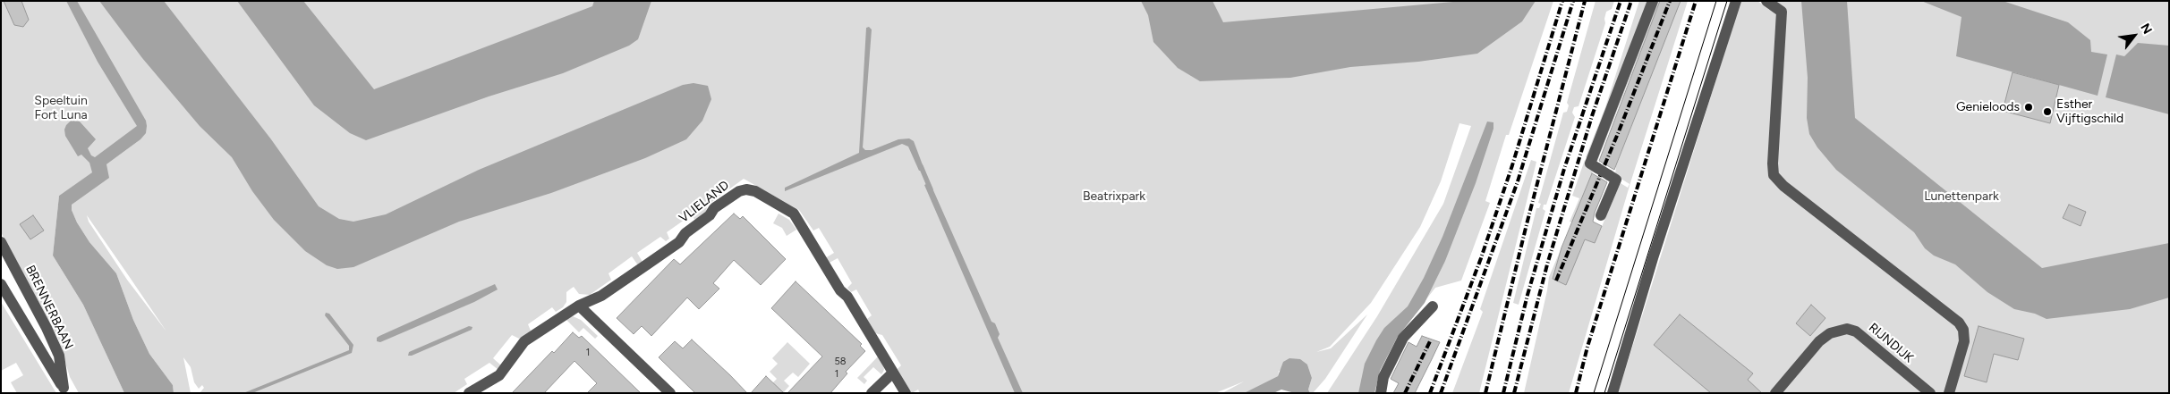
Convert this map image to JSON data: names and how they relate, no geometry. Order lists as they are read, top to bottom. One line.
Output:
{"streets":{"street":["VLIELAND","BRENNERBAAN","RIJNDIJK"]},"parks":["Speeltuin Fort Luna","Beatrixpark","Lunettenpark"],"places":["Genieloods","Esther Vijftigschild"],"house_numbers":["1","58","1"],"north":"top right"}
